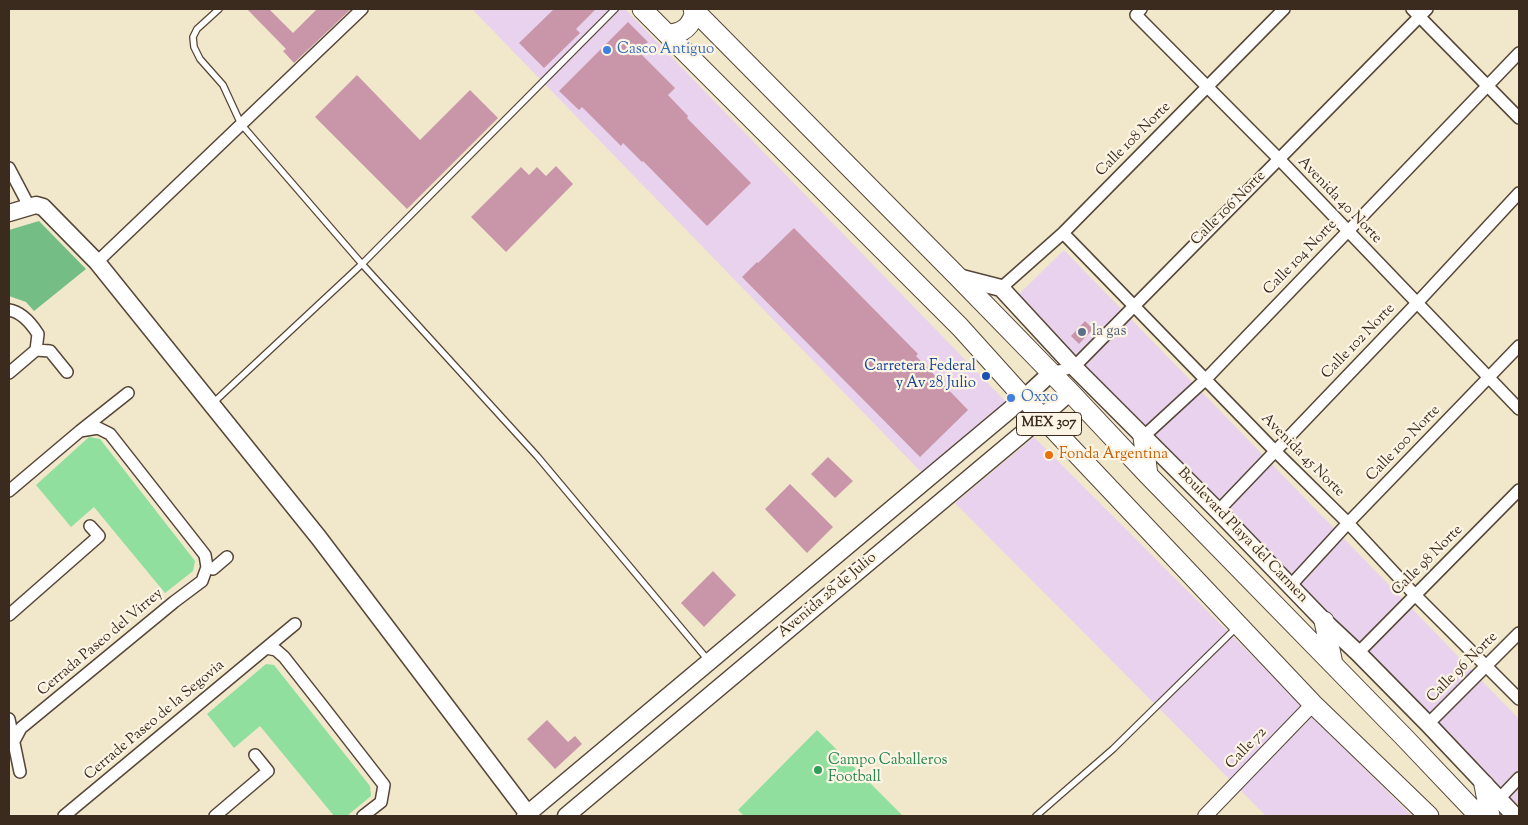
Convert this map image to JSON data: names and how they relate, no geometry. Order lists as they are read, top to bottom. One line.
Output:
{"streets":{"highway":["MEX 307"],"main road":["Calle 106 Norte","Boulevard Playa del Carmen","Avenida 28 de Julio"],"street":["Calle 108 Norte","Avenida 40 Norte","Calle 104 Norte","Calle 102 Norte","Calle 100 Norte","Avenida 45 Norte","Calle 98 Norte","Cerrada Paseo del Virrey","Calle 96 Norte","Cerrade Paseo de la Segovia","Calle 72"]},"crossings":[["Calle 108 Norte","Avenida 40 Norte"],["Calle 108 Norte","Avenida 45 Norte"],["Calle 108 Norte","Boulevard Playa del Carmen"],["Avenida 40 Norte","Calle 106 Norte"],["Avenida 40 Norte","Calle 104 Norte"],["Avenida 40 Norte","Calle 102 Norte"],["Avenida 40 Norte","Calle 100 Norte"],["Calle 106 Norte","MEX 307"],["Calle 106 Norte","Avenida 45 Norte"],["Calle 106 Norte","Boulevard Playa del Carmen"],["Calle 106 Norte","Avenida 28 de Julio"],["Calle 104 Norte","Avenida 45 Norte"],["Calle 104 Norte","Boulevard Playa del Carmen"],["Calle 102 Norte","Avenida 45 Norte"],["Calle 102 Norte","Boulevard Playa del Carmen"],["MEX 307","Avenida 28 de Julio"],["MEX 307","Calle 72"],["Calle 100 Norte","Avenida 45 Norte"],["Calle 100 Norte","Boulevard Playa del Carmen"],["Avenida 45 Norte","Calle 98 Norte"],["Avenida 45 Norte","Calle 96 Norte"],["Boulevard Playa del Carmen","Calle 98 Norte"],["Boulevard Playa del Carmen","Calle 96 Norte"]],"places":["Casco Antiguo","la gas","Carretera Federal y Av 28 Julio","Oxxo","Fonda Argentina","Campo Caballeros Football"]}
